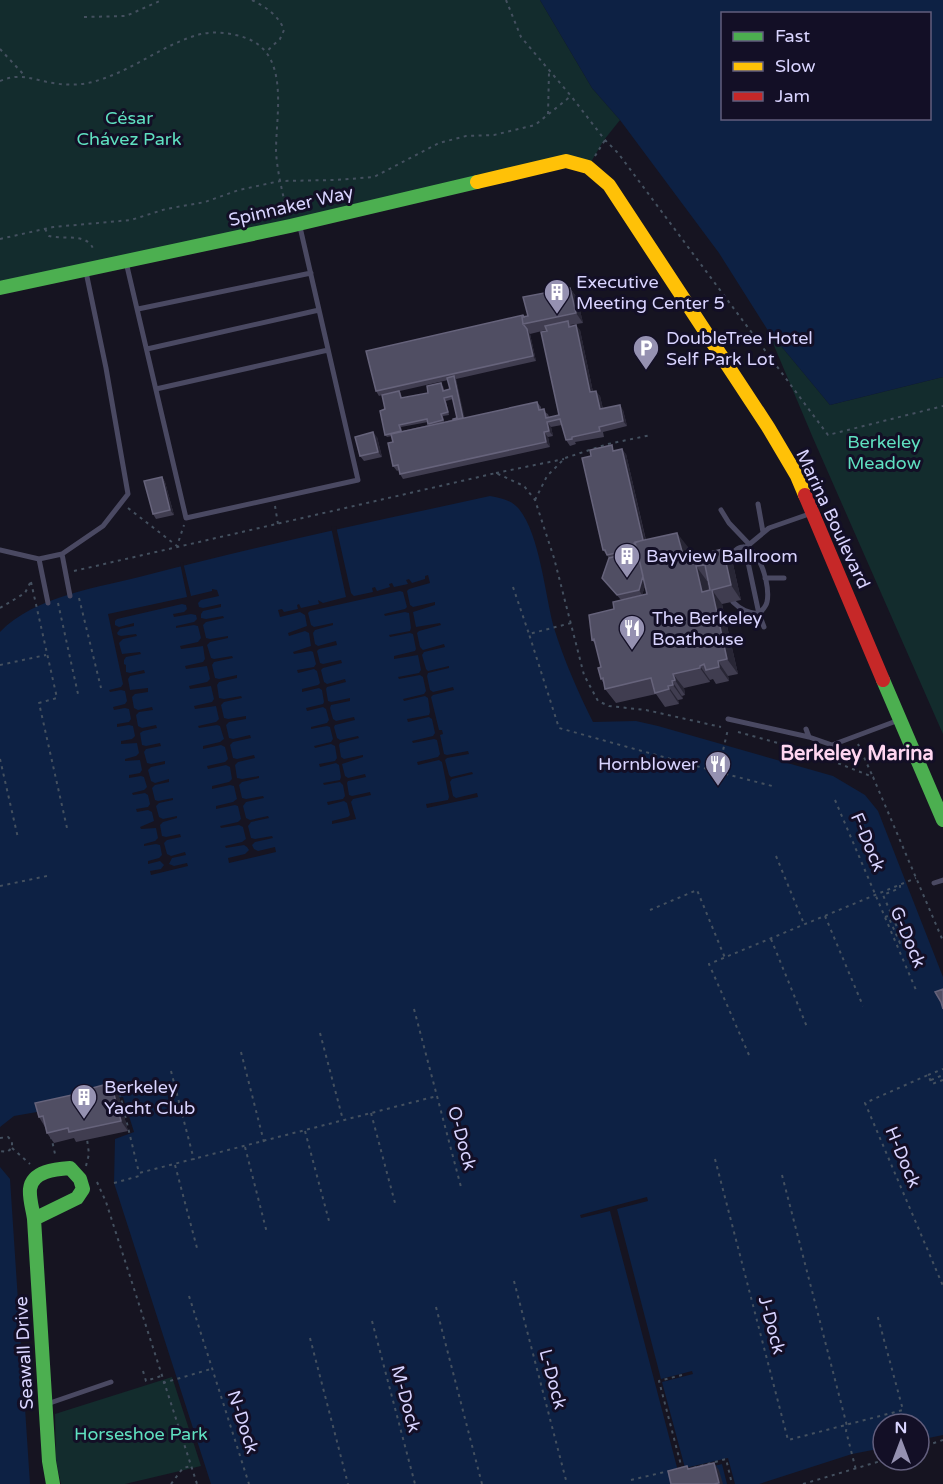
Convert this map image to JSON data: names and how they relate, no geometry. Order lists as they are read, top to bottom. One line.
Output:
{"streets":{"street":["Spinnaker Way","Marina Boulevard","Seawall Drive"],"path":["F-Dock","G-Dock","O-Dock","H-Dock","J-Dock","L-Dock","M-Dock","N-Dock"]},"crossings":[["Spinnaker Way","Marina Boulevard"],["F-Dock","G-Dock"]],"districts":["Berkeley Marina"],"parks":["César Chávez Park","Berkeley Meadow","Horseshoe Park"],"places":{"building":["Executive Meeting Center 5","Bayview Ballroom","Berkeley Yacht Club"],"parking":["DoubleTree Hotel Self Park Lot"],"restaurant":["The Berkeley Boathouse","Hornblower"]},"legend":["Fast","Slow","Jam"],"north":"top"}
